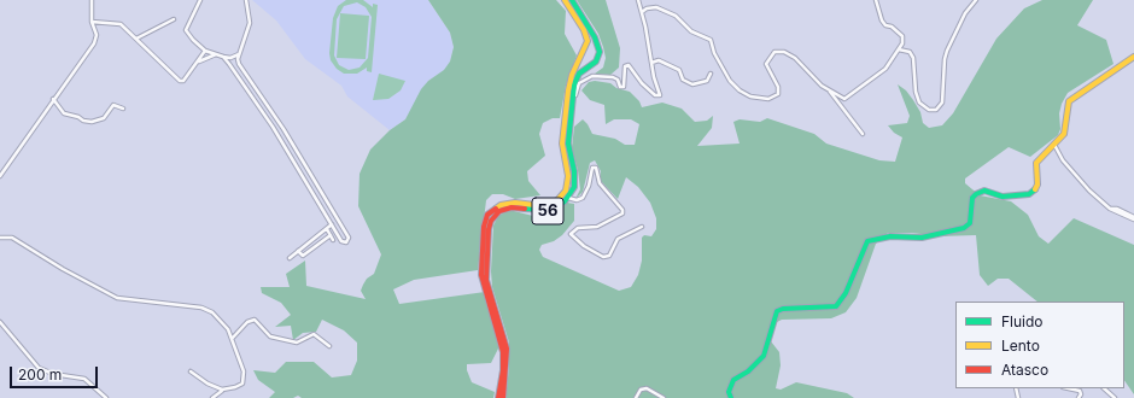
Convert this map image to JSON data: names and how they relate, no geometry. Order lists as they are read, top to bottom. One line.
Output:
{"streets":{"main road":["56"]},"legend":["Fluido","Lento","Atasco"],"scale_bar":"200 m"}
